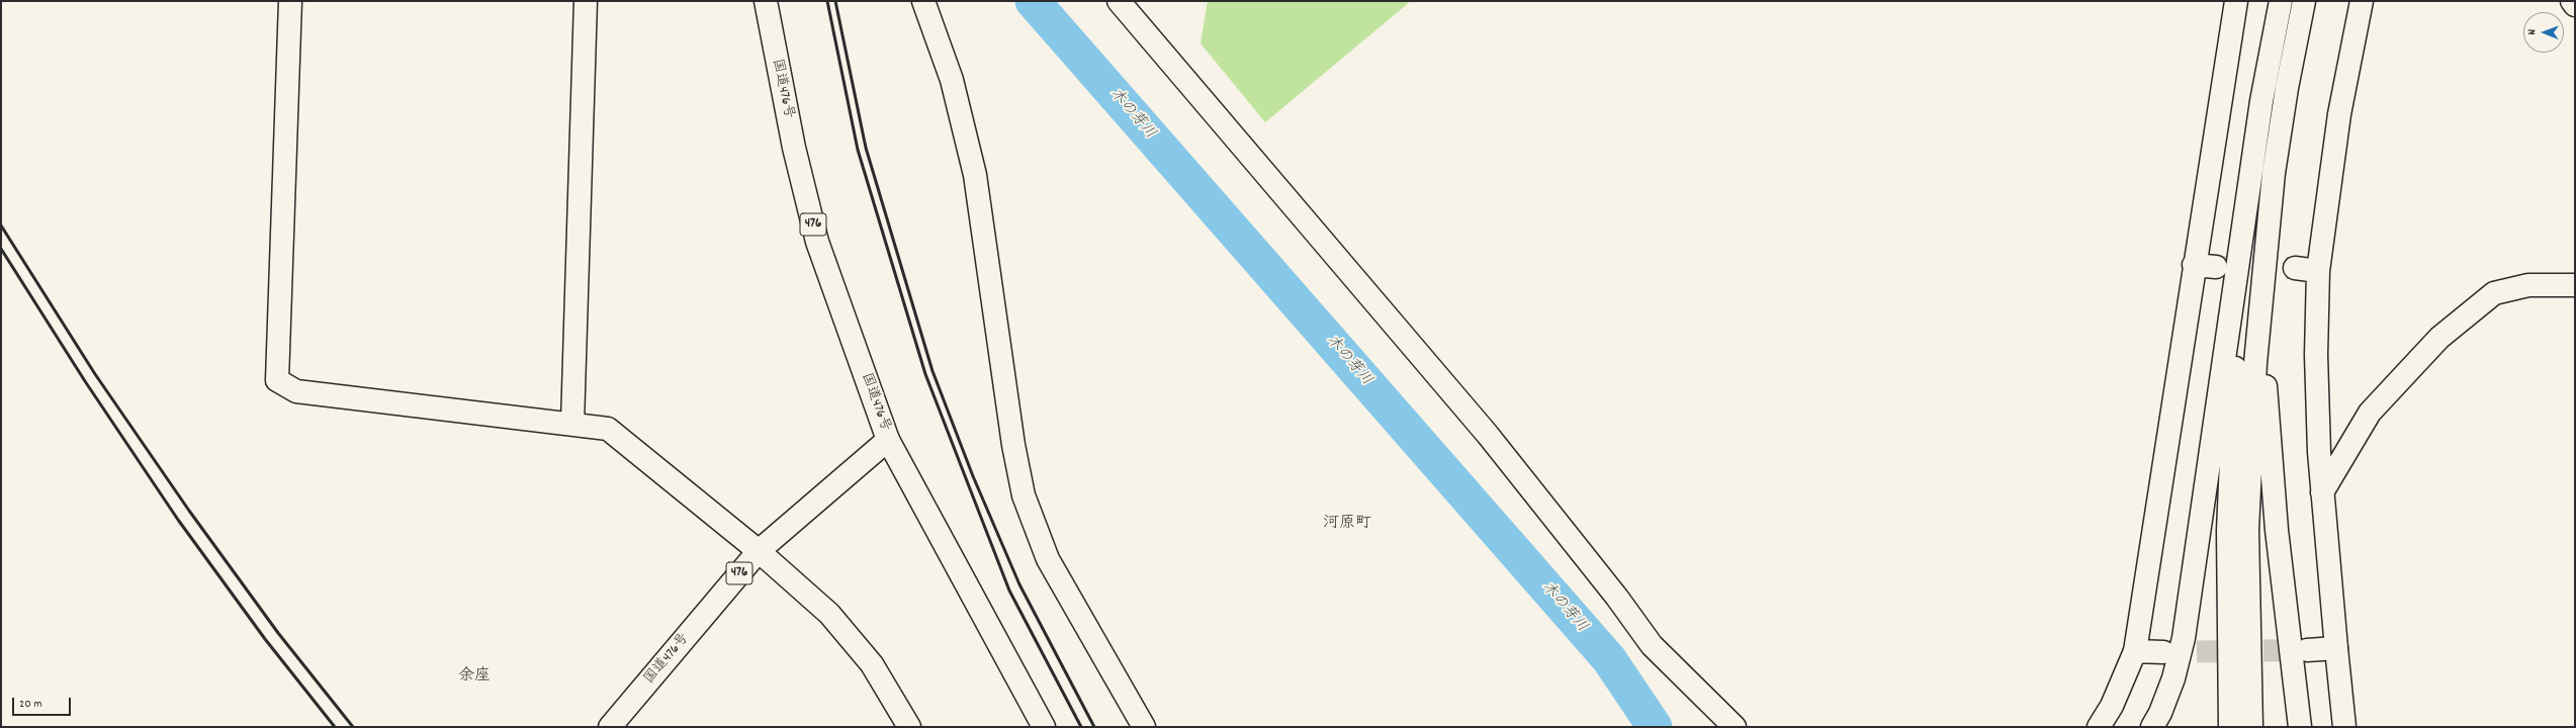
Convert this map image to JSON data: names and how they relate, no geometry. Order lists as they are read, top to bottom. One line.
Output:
{"streets":{"main road":["国道476号","476"]},"districts":["河原町","余座"],"water":["木の芽川"],"scale_bar":"20 m","north":"left"}
